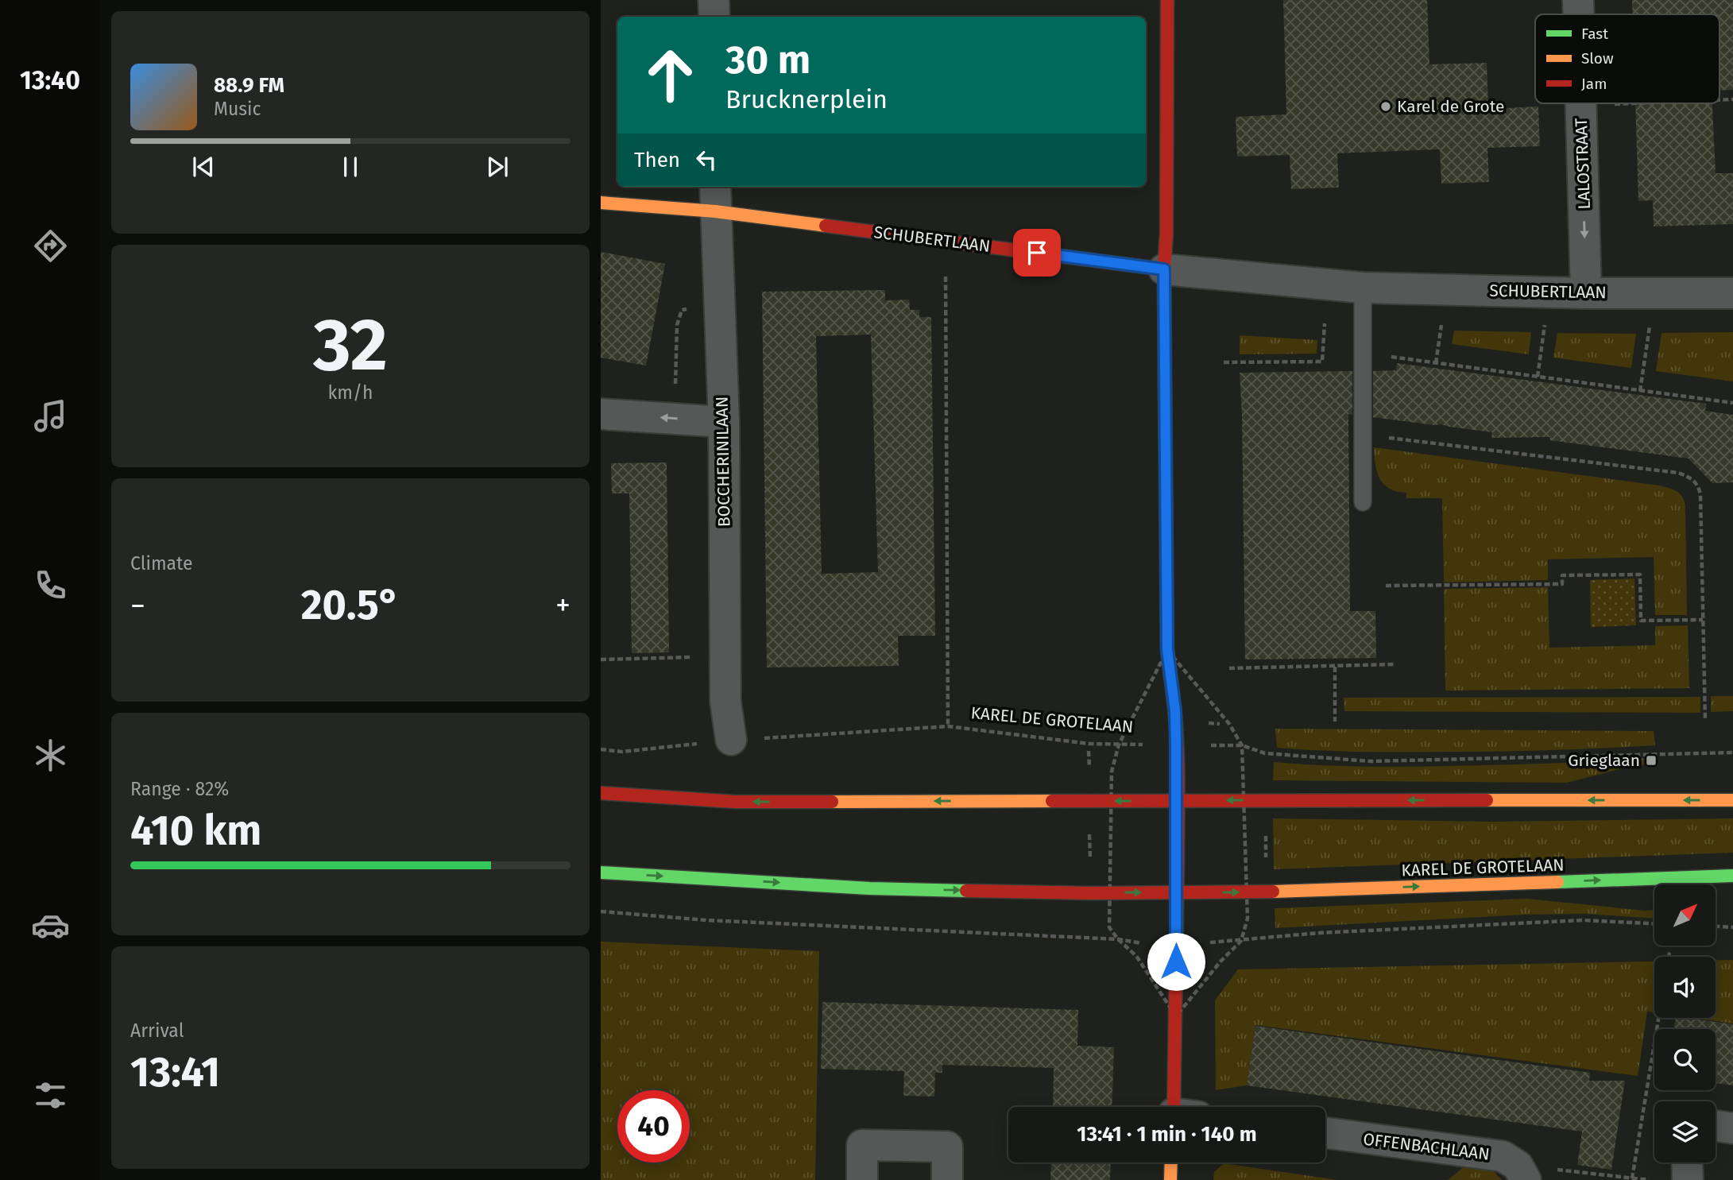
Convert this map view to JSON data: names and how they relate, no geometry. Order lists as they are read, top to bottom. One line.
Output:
{"streets":{"main road":["SCHUBERTLAAN","KAREL DE GROTELAAN"],"street":["LALOSTRAAT","BOCCHERINILAAN","OFFENBACHLAAN"]},"crossings":[["LALOSTRAAT","SCHUBERTLAAN"],["SCHUBERTLAAN","BOCCHERINILAAN"],["BOCCHERINILAAN","KAREL DE GROTELAAN"]],"one_way":["LALOSTRAAT"],"places":{"other":["Karel de Grote"],"transit":["Grieglaan"]},"legend":["Fast","Slow","Jam"],"north":"top right","page":{"tabs":"13:40","turn":["30 m","Brucknerplein"],"song":["88.9 FM","Music"],"then":"Then","tile":[["32","km/h"],"Climate",["Range · 82%","410 km"],["Arrival","13:41"]],"heat":["−","20.5°","+"],"limit":"40","trip":"13:41 · 1 min · 140 m"}}
